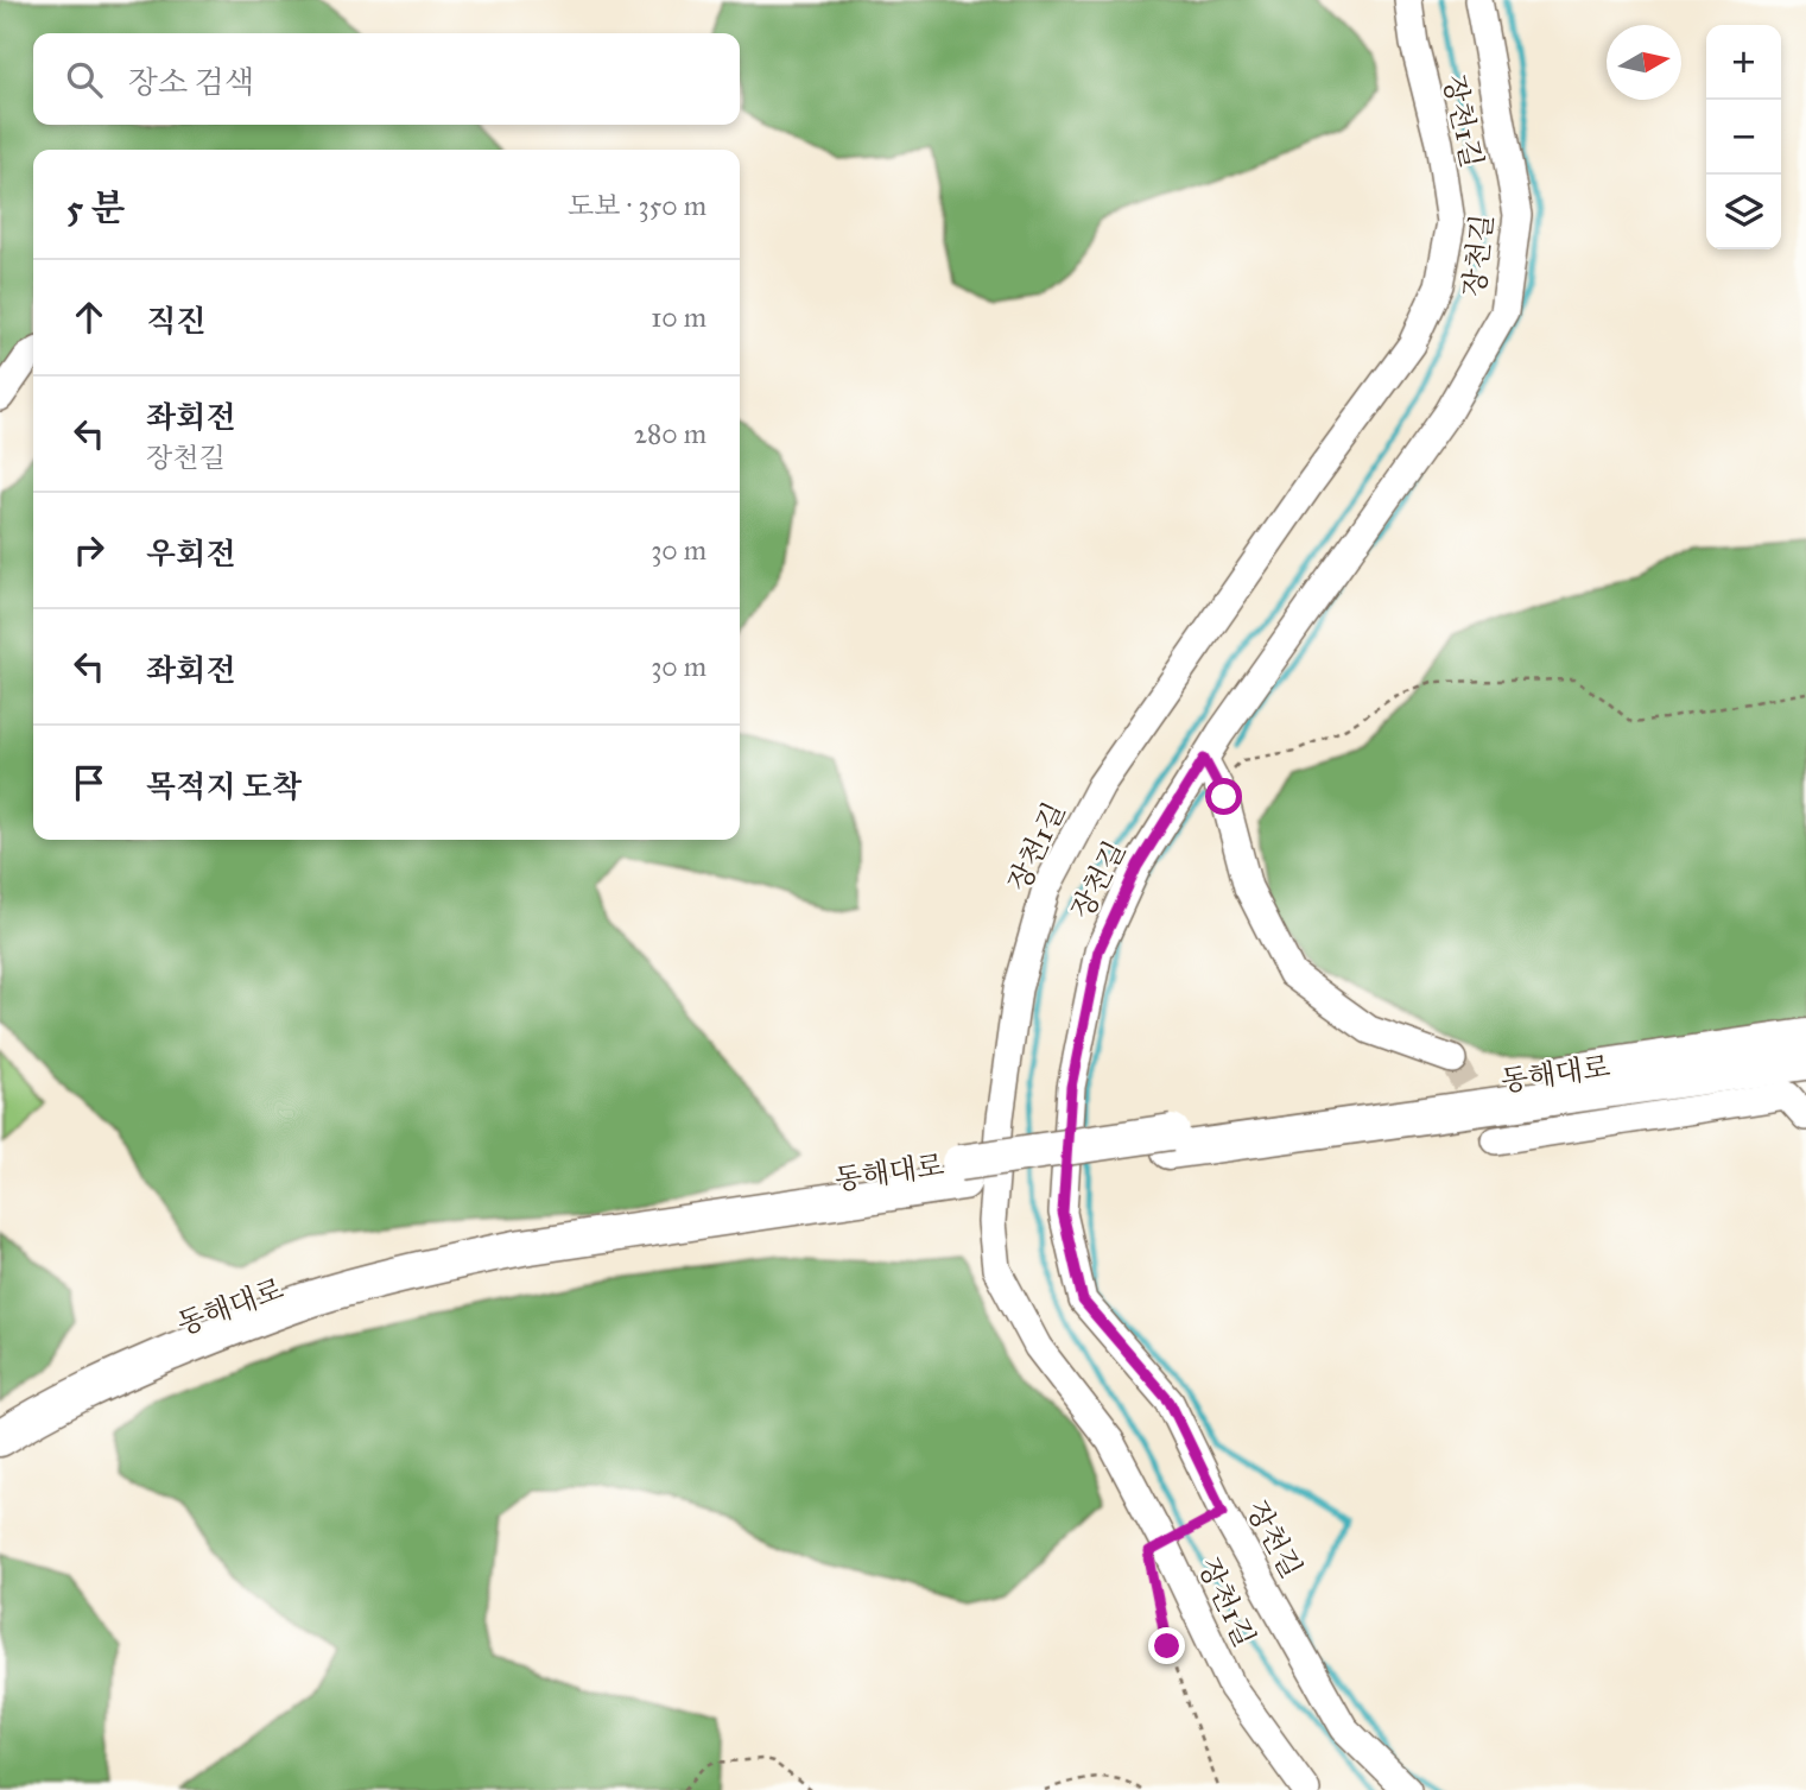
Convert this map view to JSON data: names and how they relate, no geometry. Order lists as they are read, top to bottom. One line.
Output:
{"streets":{"main road":["동해대로"],"street":["장천1길","장천길"]},"north":"right","page":{"map_buttons":["+","−"],"search":"장소 검색","heading":["5 분","도보 · 350 m"],"list":[["직진","10 m"],["좌회전","장천길","280 m"],["우회전","30 m"],["좌회전","30 m"],"목적지 도착"]}}
